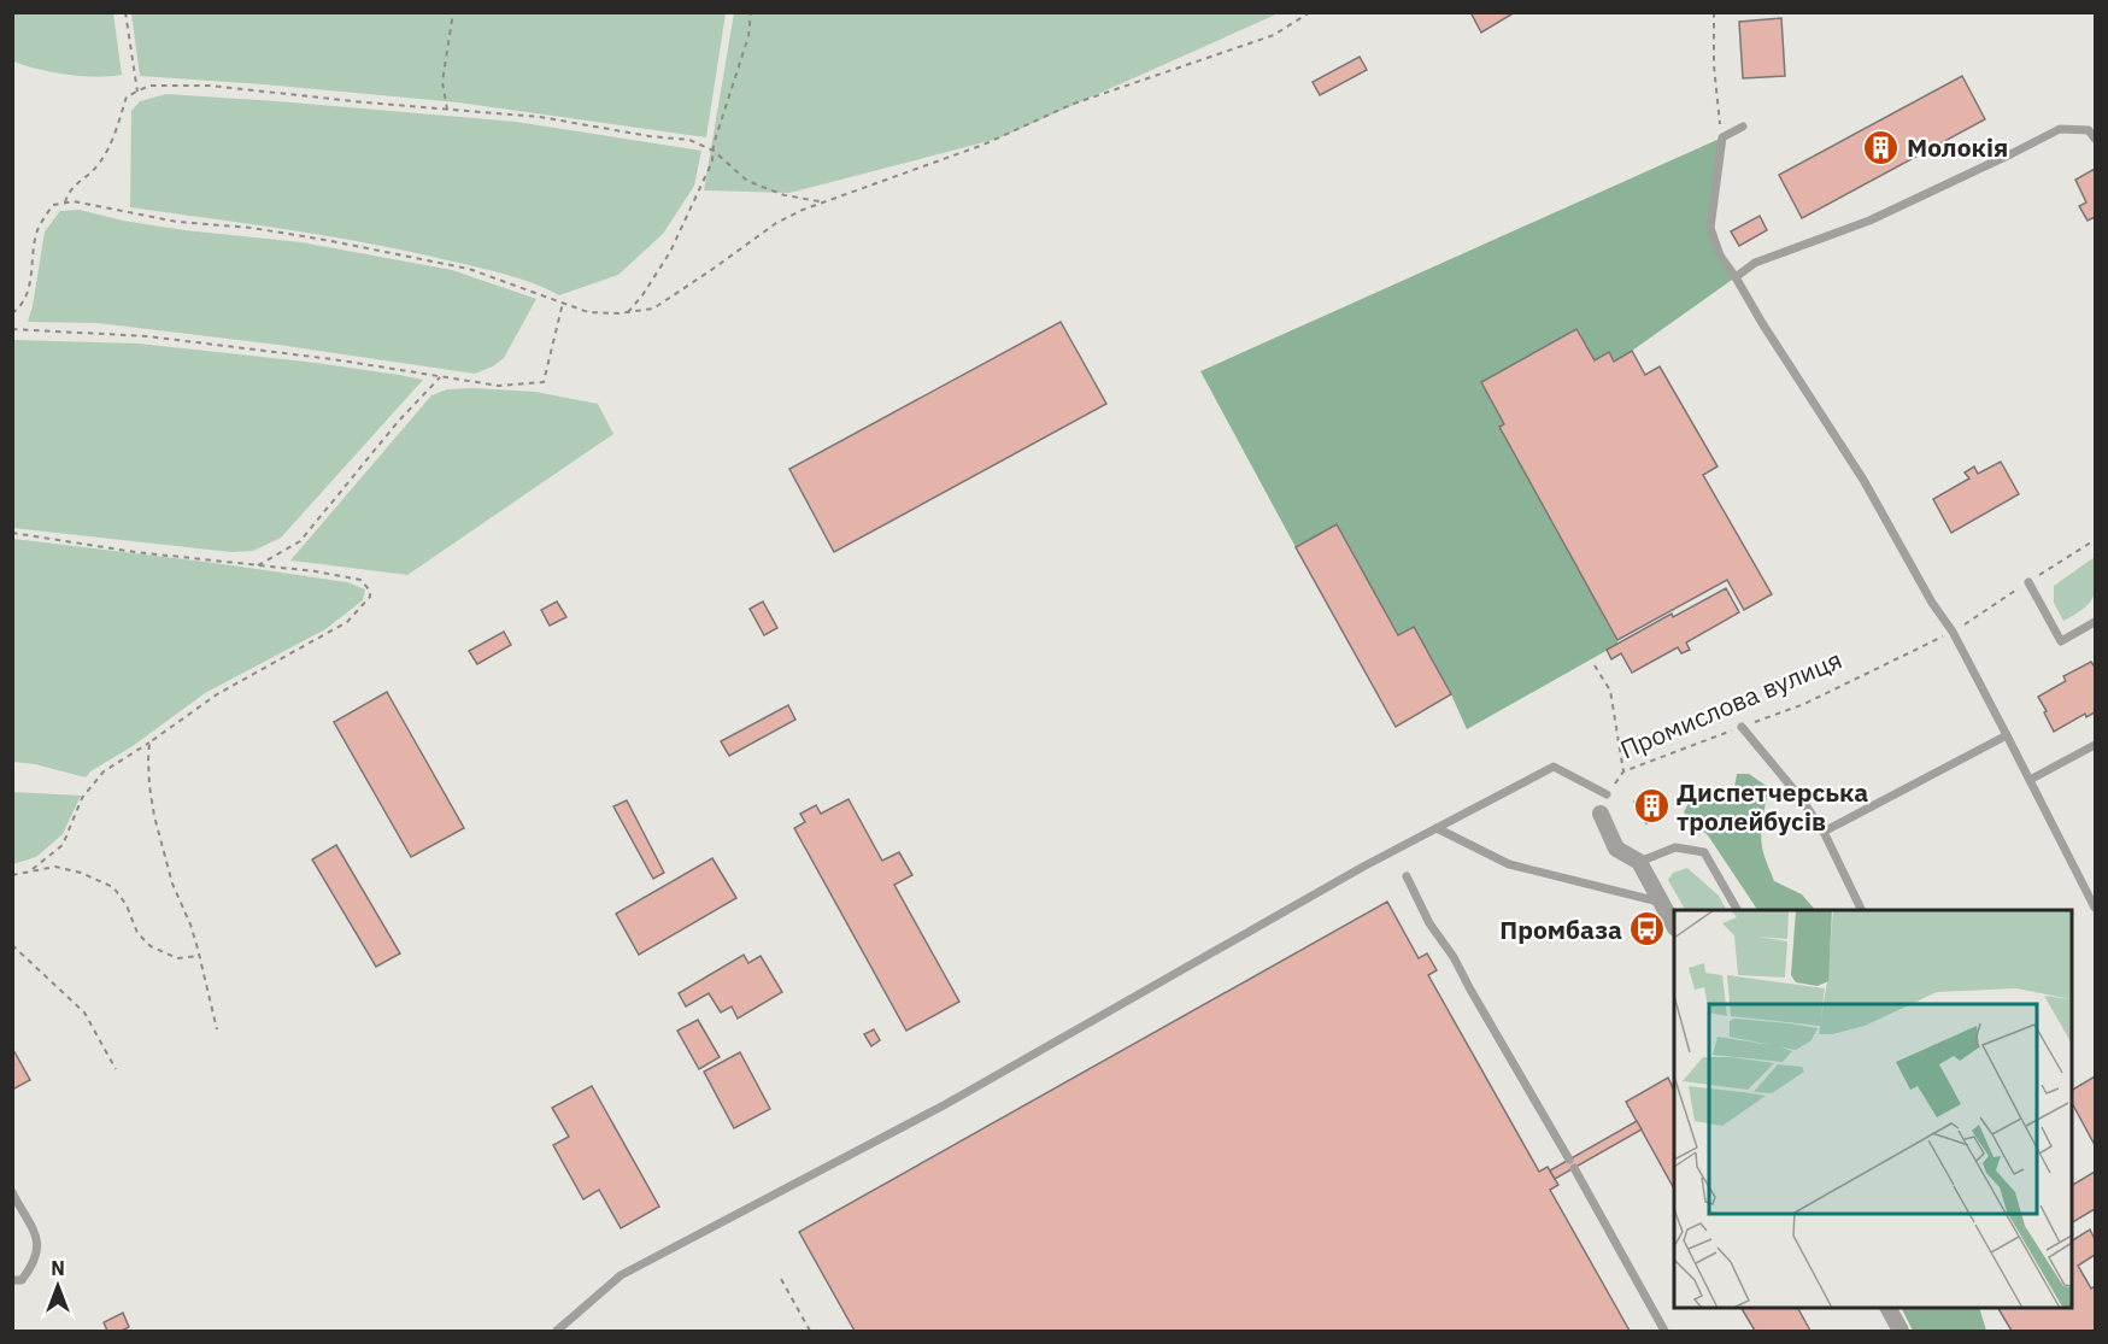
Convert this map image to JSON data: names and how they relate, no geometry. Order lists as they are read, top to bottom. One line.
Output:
{"streets":{"path":["Промислова вулиця"]},"places":{"building":["Молокія","Диспетчерська тролейбусів"],"bus stop":["Промбаза"]},"north":"top"}
